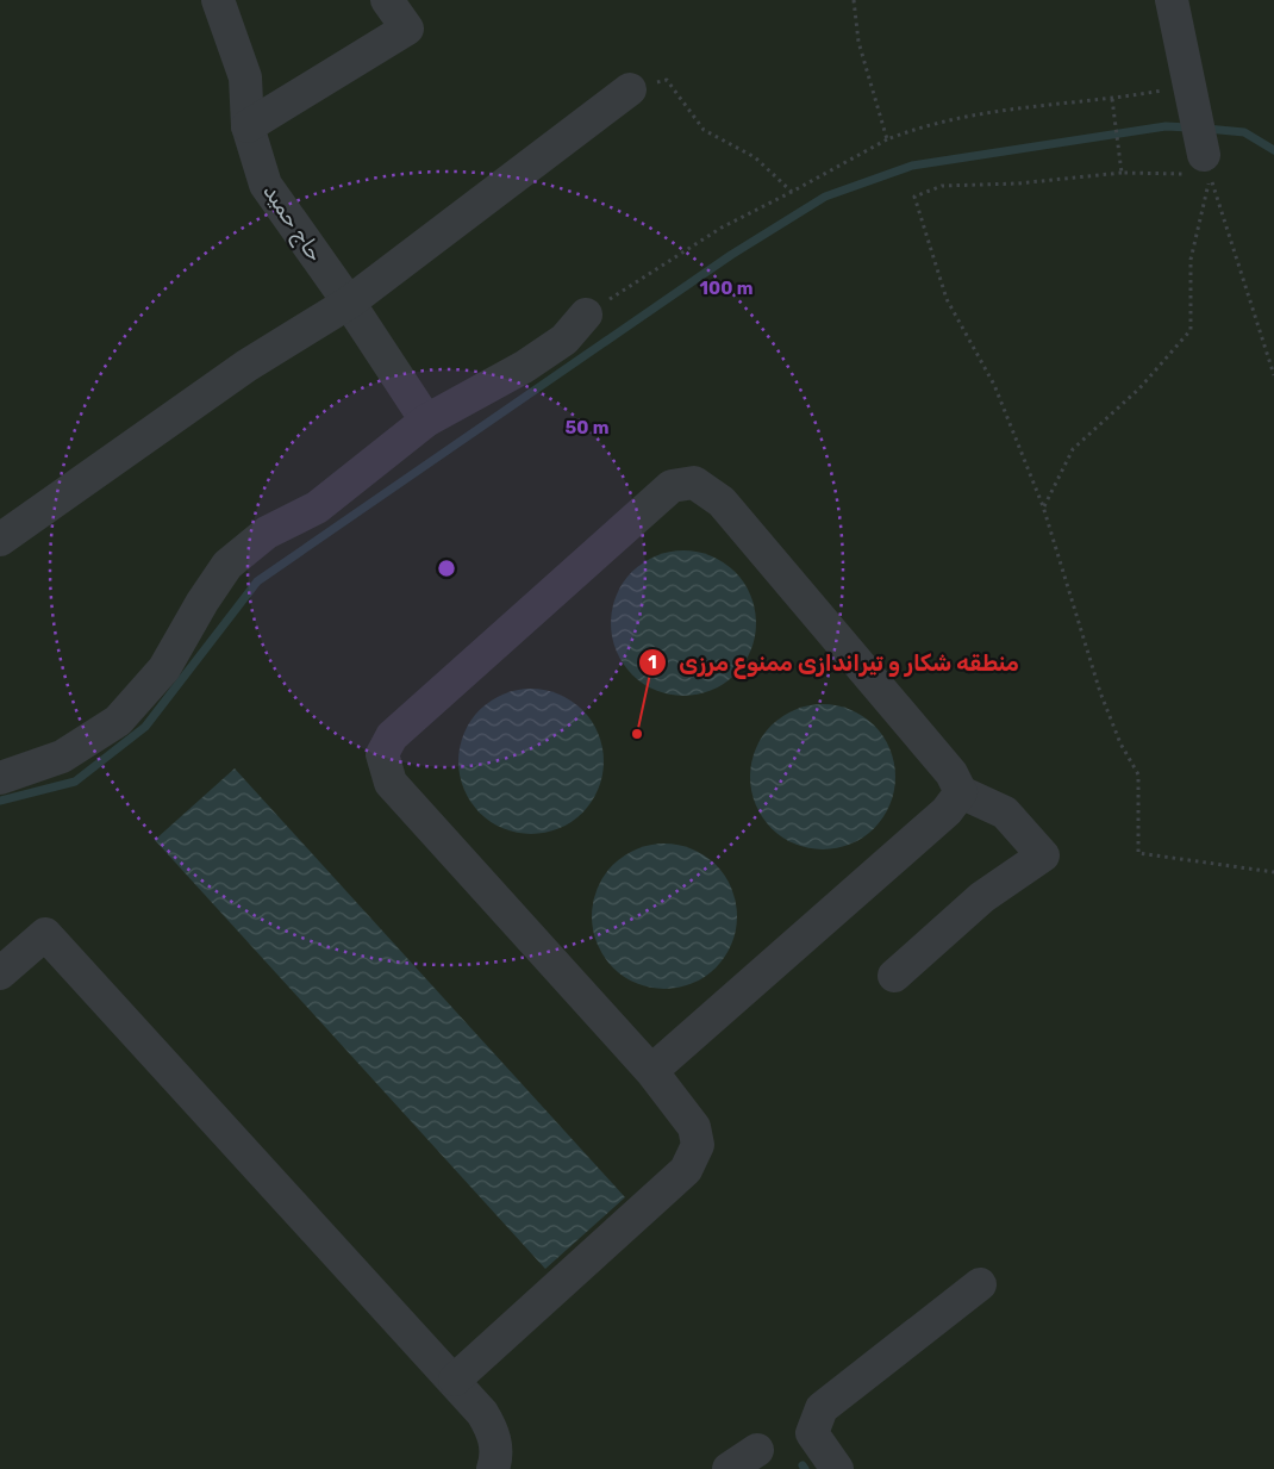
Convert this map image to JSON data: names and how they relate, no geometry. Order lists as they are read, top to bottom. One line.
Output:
{"streets":{"street":["حاج حمید"]},"places":["منطقه شکار و تیراندازی ممنوع مرزی"],"rings":["100 m","50 m"]}
